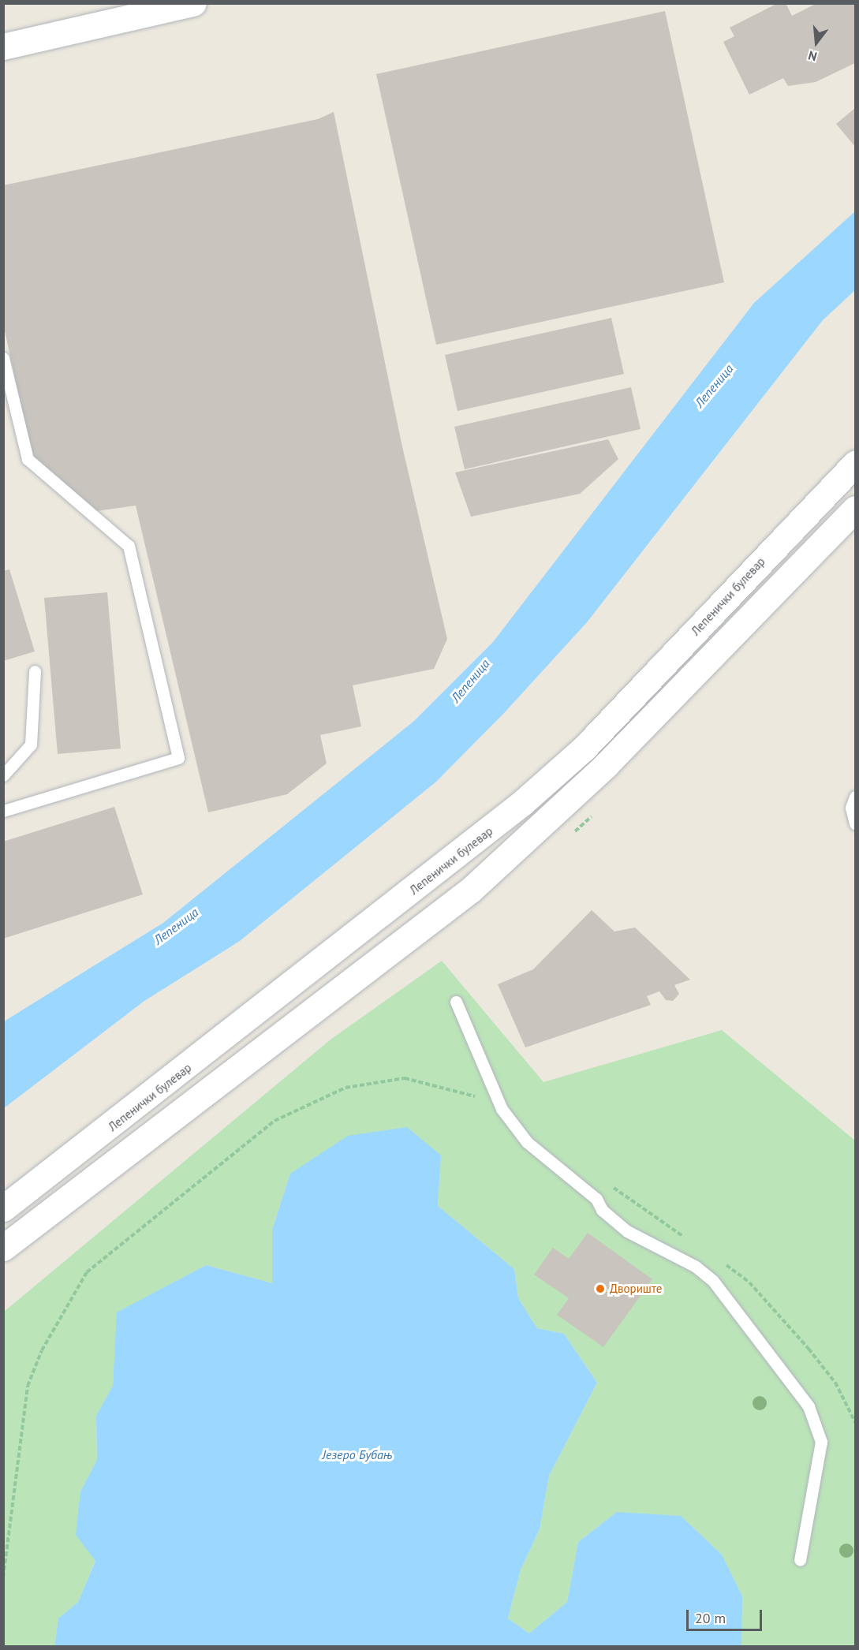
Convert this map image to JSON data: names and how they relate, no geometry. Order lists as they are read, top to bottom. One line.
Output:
{"streets":{"main road":["Лепенички булевар"]},"water":["Лепеница","Језеро Бубањ"],"places":["Двориште"],"scale_bar":"20 m","north":"bottom"}
